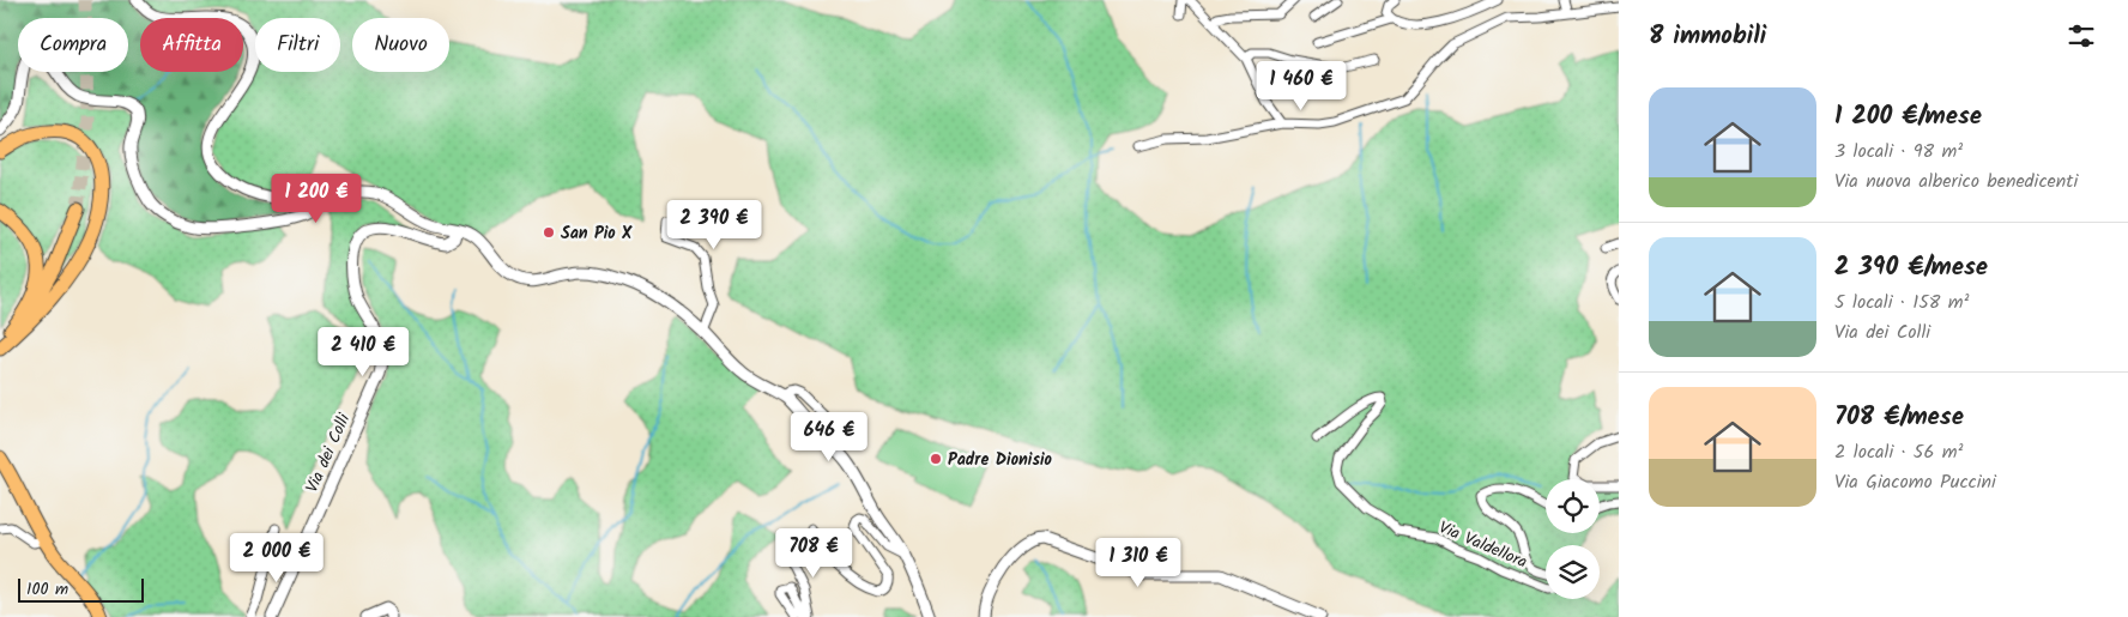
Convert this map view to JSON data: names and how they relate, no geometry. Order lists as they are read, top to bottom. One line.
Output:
{"streets":{"street":["Via dei Colli","Via Valdellora"]},"places":["San Pio X","Padre Dionisio"],"scale_bar":"100 m","page":{"heading":"8 immobili","chip":["Compra","Affitta","Filtri","Nuovo"],"price":["1 460 €","1 200 €","2 390 €","2 410 €","646 €","708 €","2 000 €","1 310 €"],"list":[{"name":"1 200 €/mese","note":"3 locali · 98 m² · Via nuova alberico benedicenti"},{"name":"2 390 €/mese","note":"5 locali · 158 m² · Via dei Colli"},{"name":"708 €/mese","note":"2 locali · 56 m² · Via Giacomo Puccini"}],"scale":"100 m"}}
